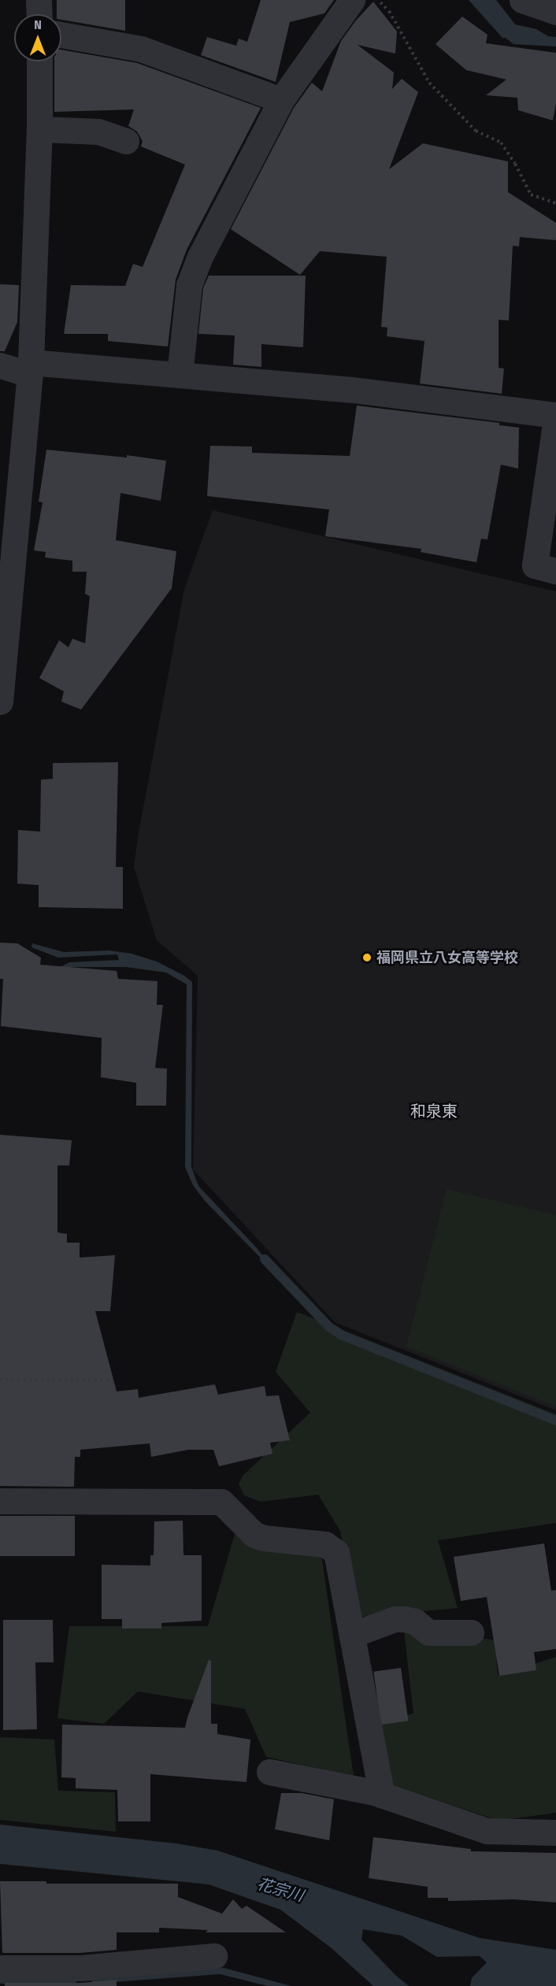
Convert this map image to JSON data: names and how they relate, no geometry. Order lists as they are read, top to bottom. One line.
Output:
{"districts":["和泉東"],"water":["花宗川"],"places":["福岡県立八女高等学校"],"north":"top"}
